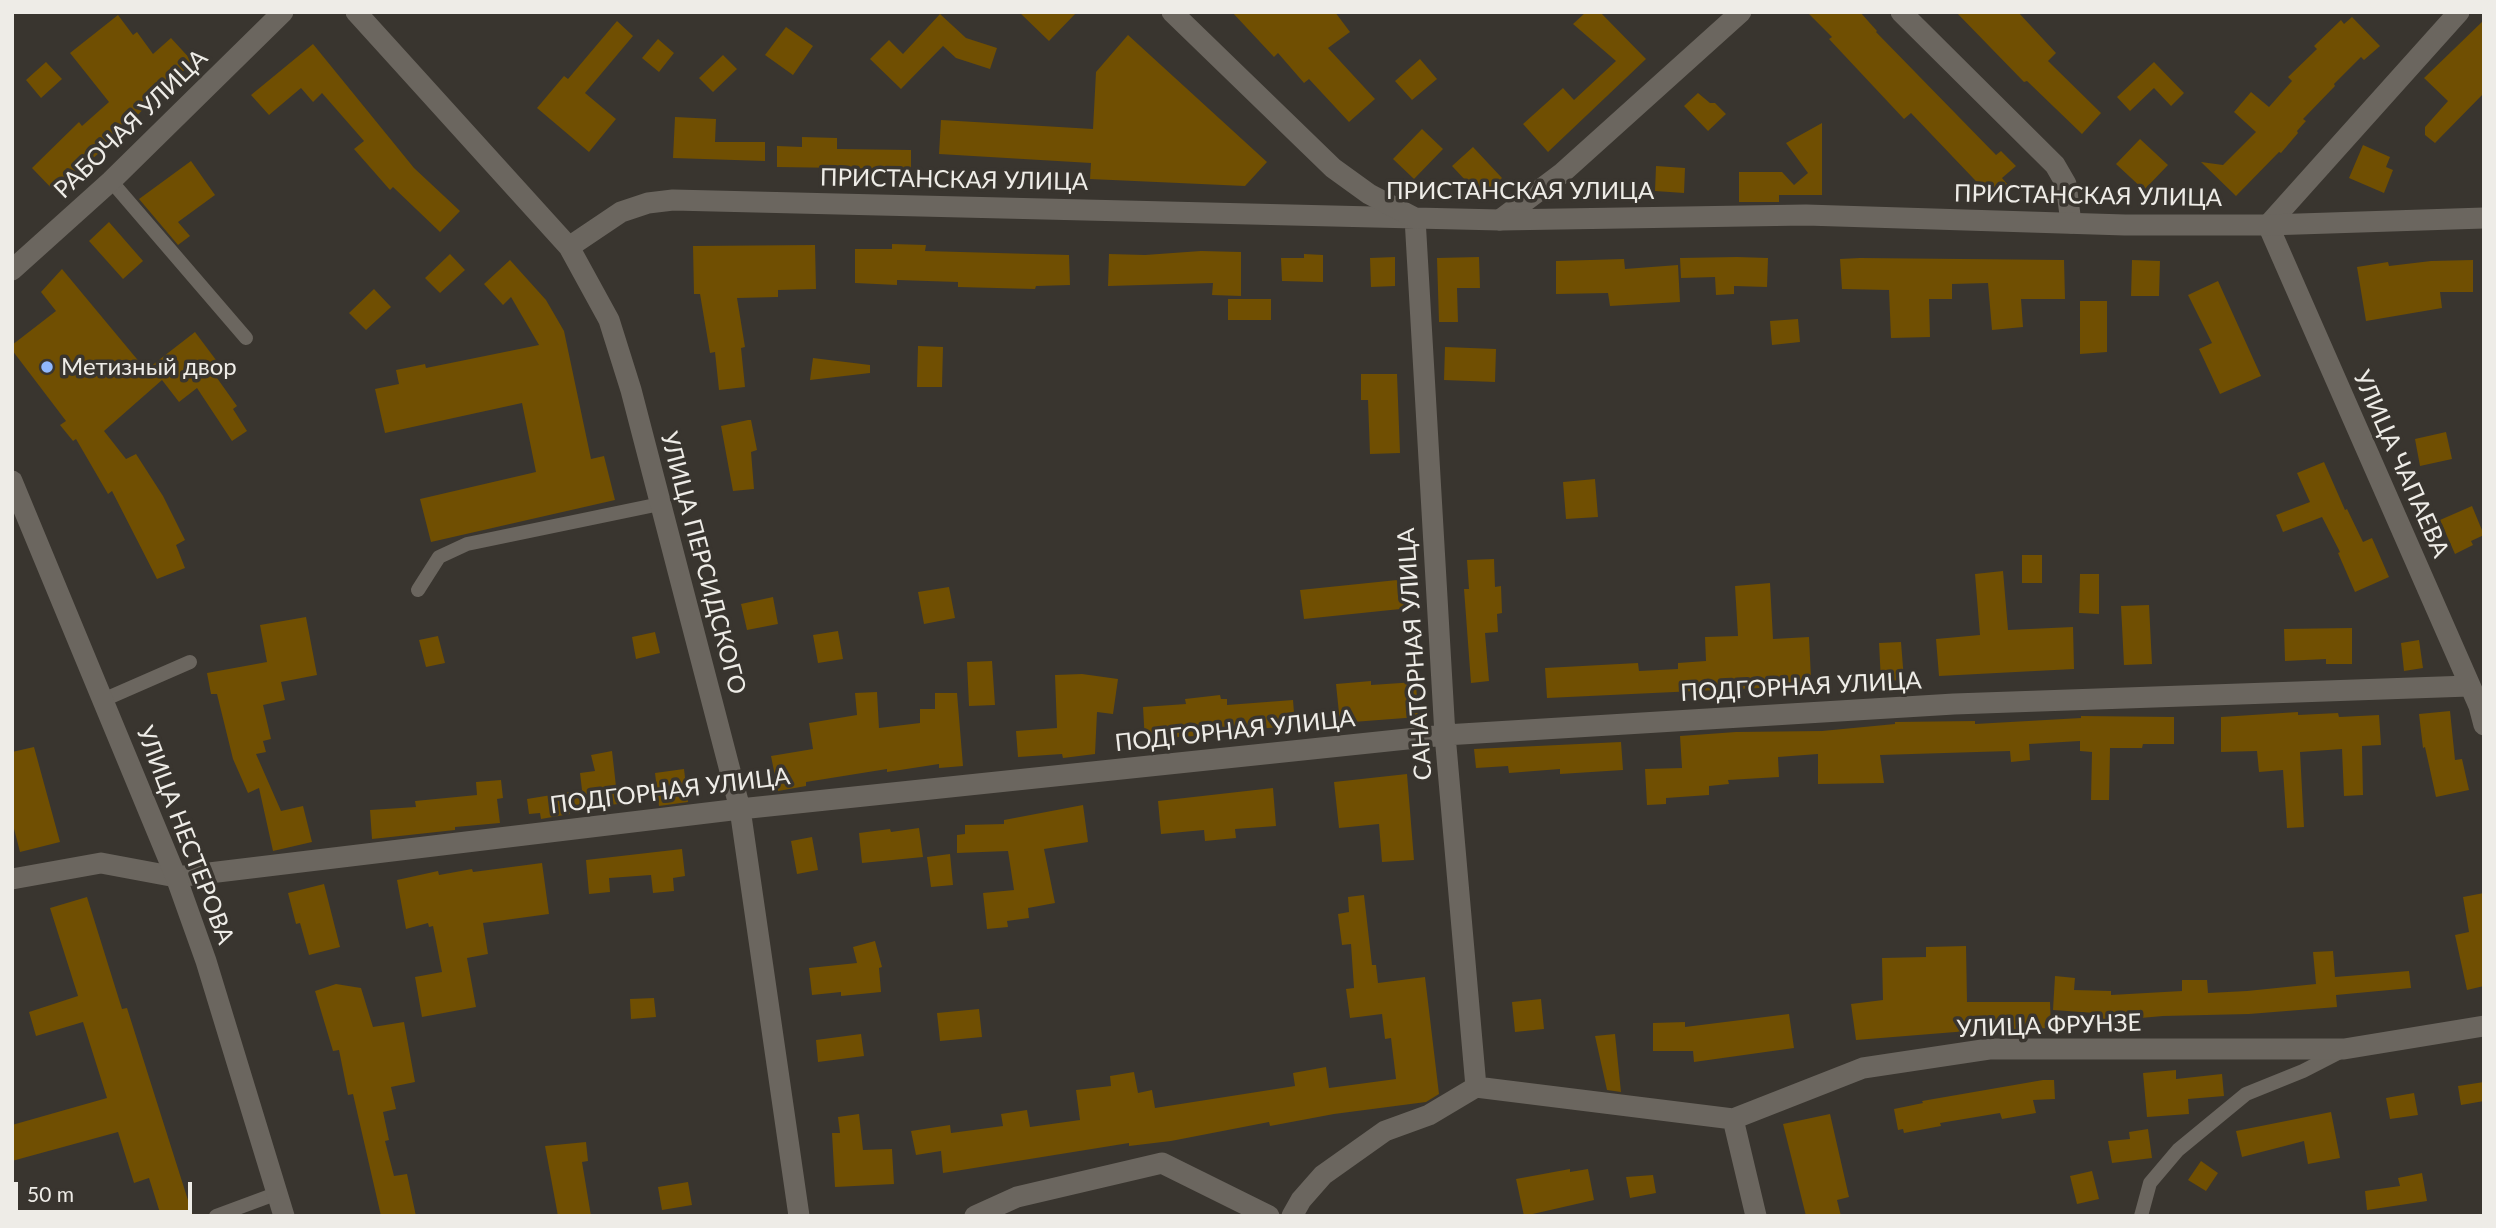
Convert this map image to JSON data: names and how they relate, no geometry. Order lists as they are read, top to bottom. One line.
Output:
{"streets":{"street":["РАБОЧАЯ УЛИЦА","ПРИСТАНСКАЯ УЛИЦА","УЛИЦА ЧАПАЕВА","УЛИЦА ПЕРСИДСКОГО","САНАТОРНАЯ УЛИЦА","ПОДГОРНАЯ УЛИЦА","УЛИЦА НЕСТЕРОВА","УЛИЦА ФРУНЗЕ"]},"crossings":[["ПРИСТАНСКАЯ УЛИЦА","УЛИЦА ЧАПАЕВА"],["ПРИСТАНСКАЯ УЛИЦА","УЛИЦА ПЕРСИДСКОГО"],["ПРИСТАНСКАЯ УЛИЦА","САНАТОРНАЯ УЛИЦА"],["УЛИЦА ЧАПАЕВА","ПОДГОРНАЯ УЛИЦА"],["УЛИЦА ПЕРСИДСКОГО","ПОДГОРНАЯ УЛИЦА"],["САНАТОРНАЯ УЛИЦА","ПОДГОРНАЯ УЛИЦА"],["САНАТОРНАЯ УЛИЦА","УЛИЦА ФРУНЗЕ"],["ПОДГОРНАЯ УЛИЦА","УЛИЦА НЕСТЕРОВА"]],"places":["Метизный двор"],"scale_bar":"50 m"}
